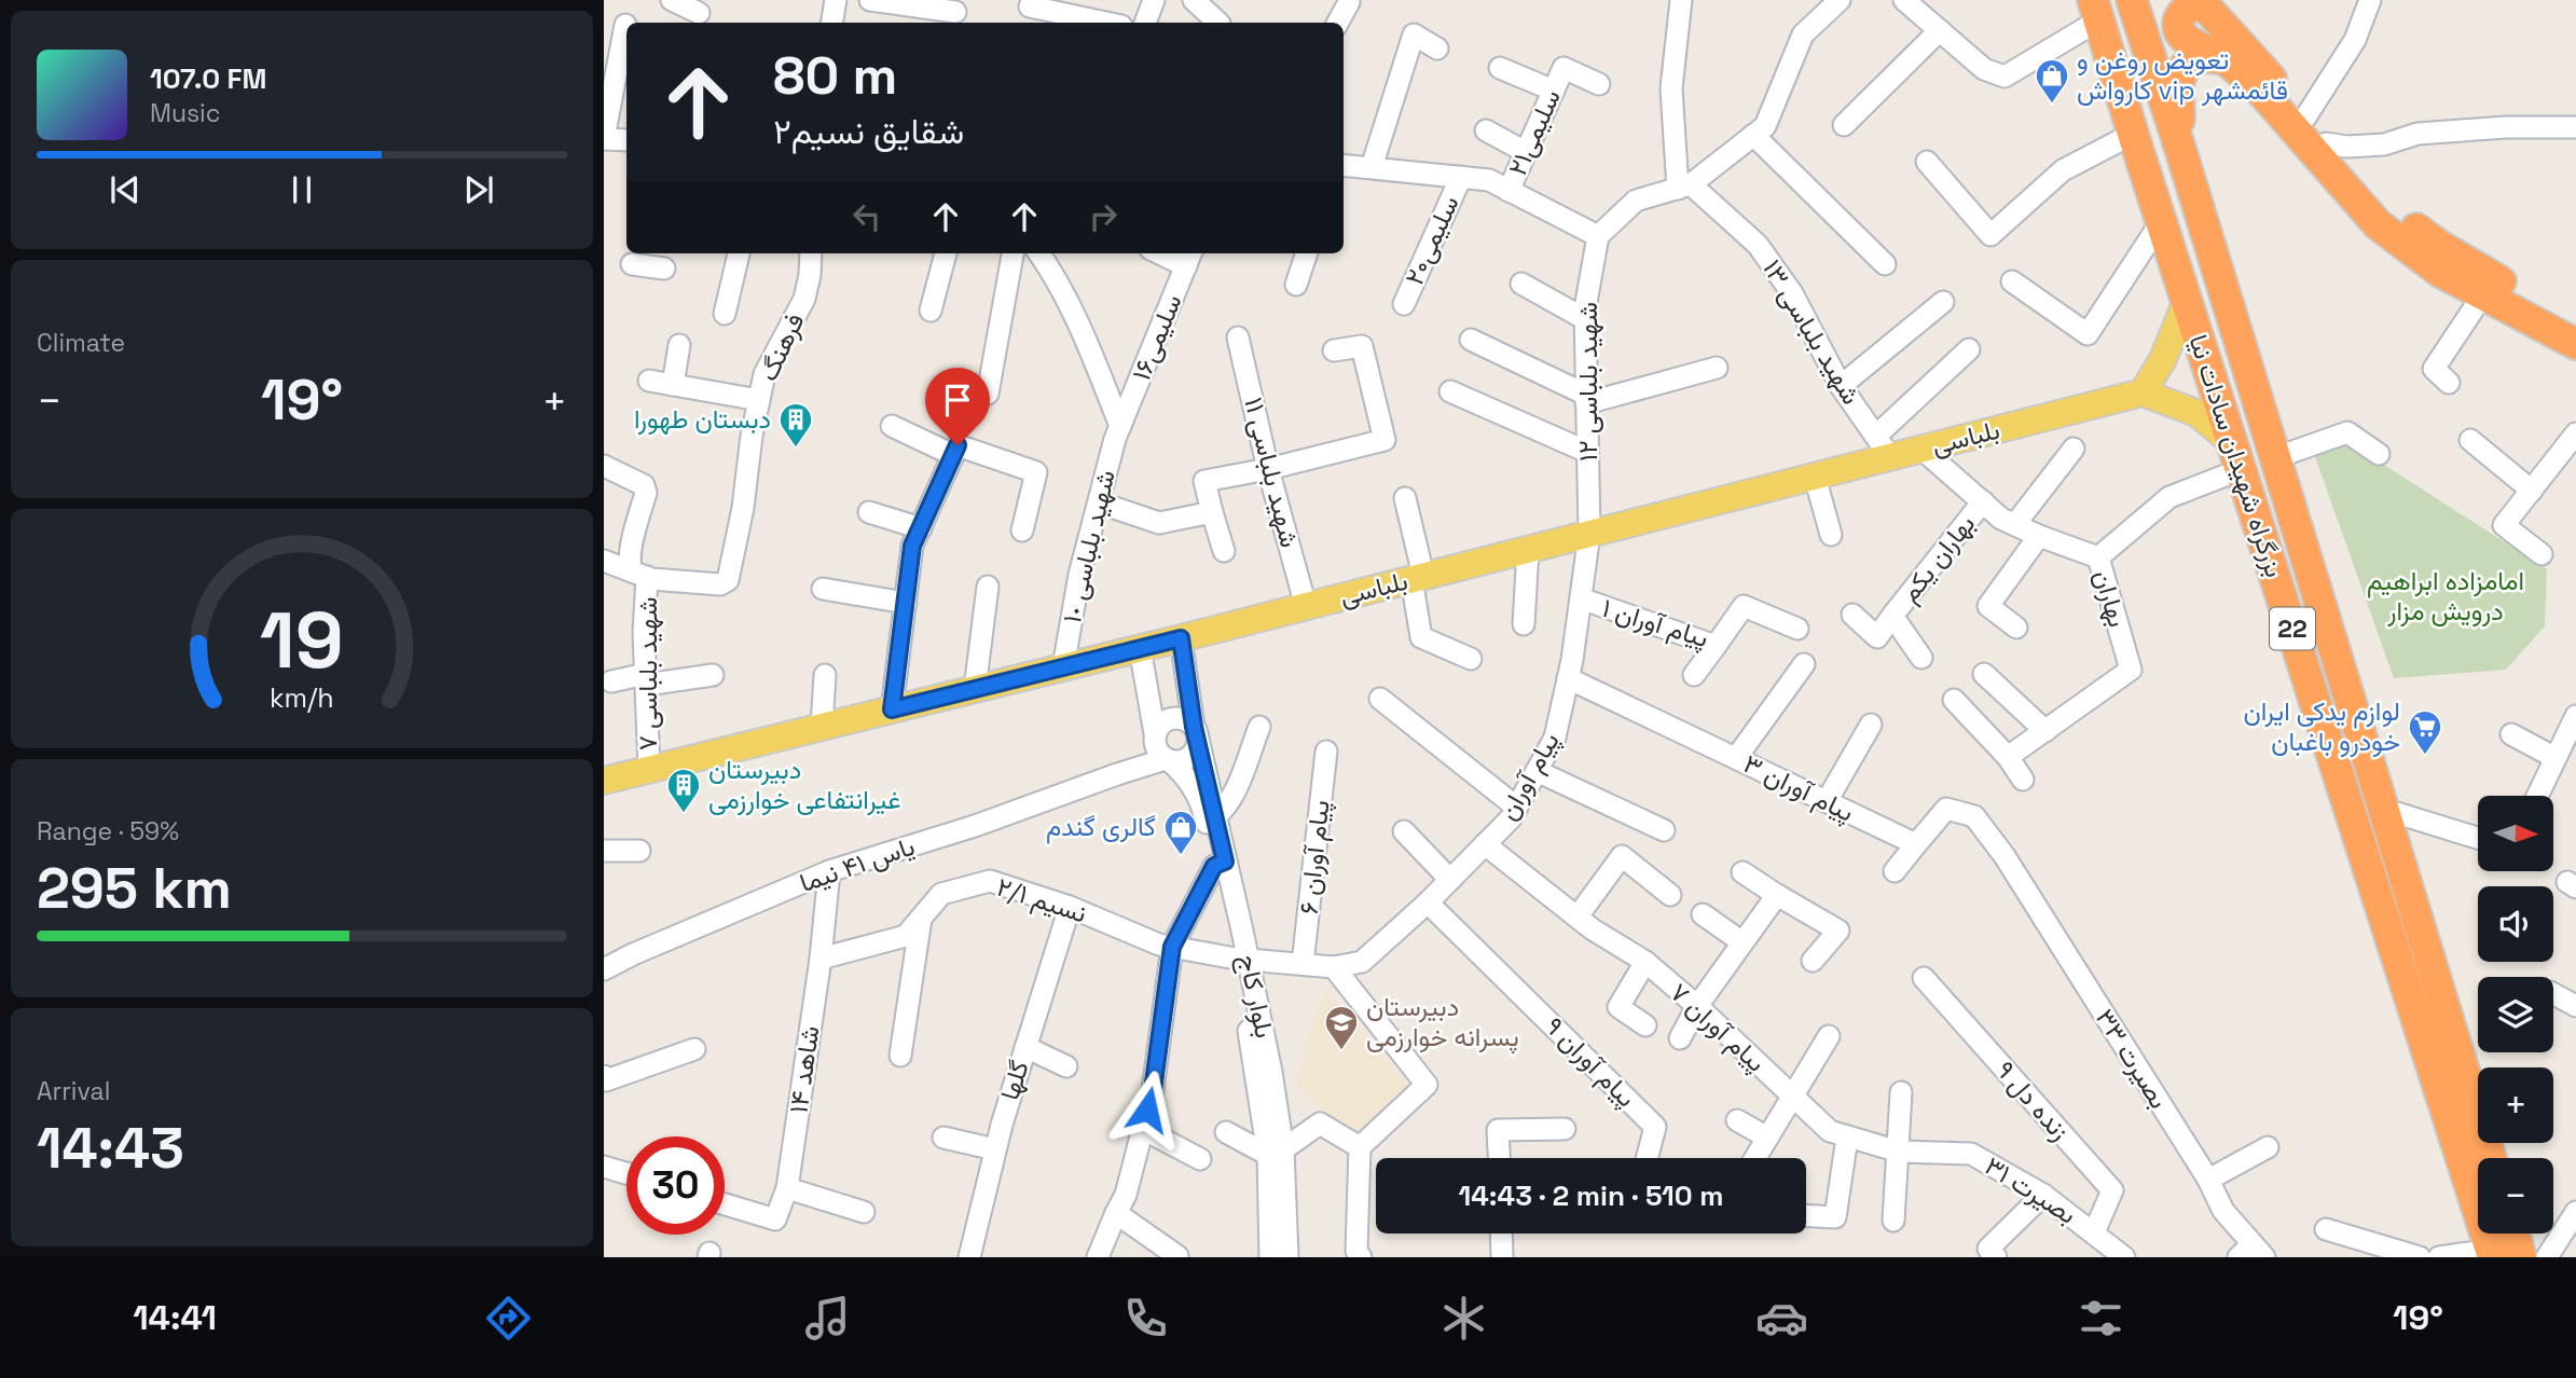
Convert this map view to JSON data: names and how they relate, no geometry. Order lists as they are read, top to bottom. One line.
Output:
{"streets":{"highway":["بزرگراه شهیدان سادات نیا","22"],"main road":["بلباسی"],"street":["سلیمی۲۱","سلیمی۲۰","شهید بلباسی ١٣","سلیمی۱۶","فرهنگ","شهید بلباسی ١٢","شهید بلباسی ١١","شهید بلباسی ١٠","بهاران یکم","بهاران","پیام آوران ۱","شهید بلباسی ۷","پیام آوران","پیام آوران ۳","پیام آوران ۶","یاس ۴۱ نیما","نسیم ۲/۱","بلوار کاج","پیام آوران ۷","بصیرت ۳۳","پیام آوران ۹","شاهد ۱۴","گلها","زنده دل ۹","بصیرت ۳۱"]},"crossings":[["شهید بلباسی ١٣","بلباسی"],["سلیمی۱۶","شهید بلباسی ١٠"],["فرهنگ","شهید بلباسی ۷"],["شهید بلباسی ١٢","بلباسی"],["شهید بلباسی ١٢","پیام آوران"],["بلباسی","شهید بلباسی ١١"],["بلباسی","شهید بلباسی ١٠"],["بلباسی","بهاران"],["بلباسی","شهید بلباسی ۷"],["بلباسی","پیام آوران"],["بلباسی","بلوار کاج"],["بهاران یکم","بهاران"],["پیام آوران ۱","پیام آوران"],["پیام آوران","پیام آوران ۳"],["پیام آوران","نسیم ۲/۱"],["پیام آوران","پیام آوران ۷"],["پیام آوران","پیام آوران ۹"],["پیام آوران ۳","بصیرت ۳۳"],["پیام آوران ۶","نسیم ۲/۱"],["یاس ۴۱ نیما","بلوار کاج"],["یاس ۴۱ نیما","شاهد ۱۴"],["نسیم ۲/۱","بلوار کاج"],["نسیم ۲/۱","شاهد ۱۴"],["نسیم ۲/۱","گلها"],["پیام آوران ۷","بصیرت ۳۱"],["زنده دل ۹","بصیرت ۳۱"]],"parks":["امامزاده ابراهیم درویش مزار"],"places":{"shop":["تعویض روغن و کارواش vip قائمشهر","گالری گندم"],"building":["دبستان طهورا","دبیرستان غیرانتفاعی خوارزمی"],"supermarket":["لوازم یدکی ایران خودرو باغبان"],"school or university":["دبیرستان پسرانه خوارزمی"]},"north":"right","page":{"turn":["80 m","شقایق نسیم۲"],"song":["107.0 FM","Music"],"tile":["Climate",["Range · 59%","295 km"],["Arrival","14:43"]],"heat":["−","19°","+"],"map_buttons":["+","−"],"limit":"30","trip":"14:43 · 2 min · 510 m","tabs":["14:41","19°"],"gauge":["19","km/h"]}}
